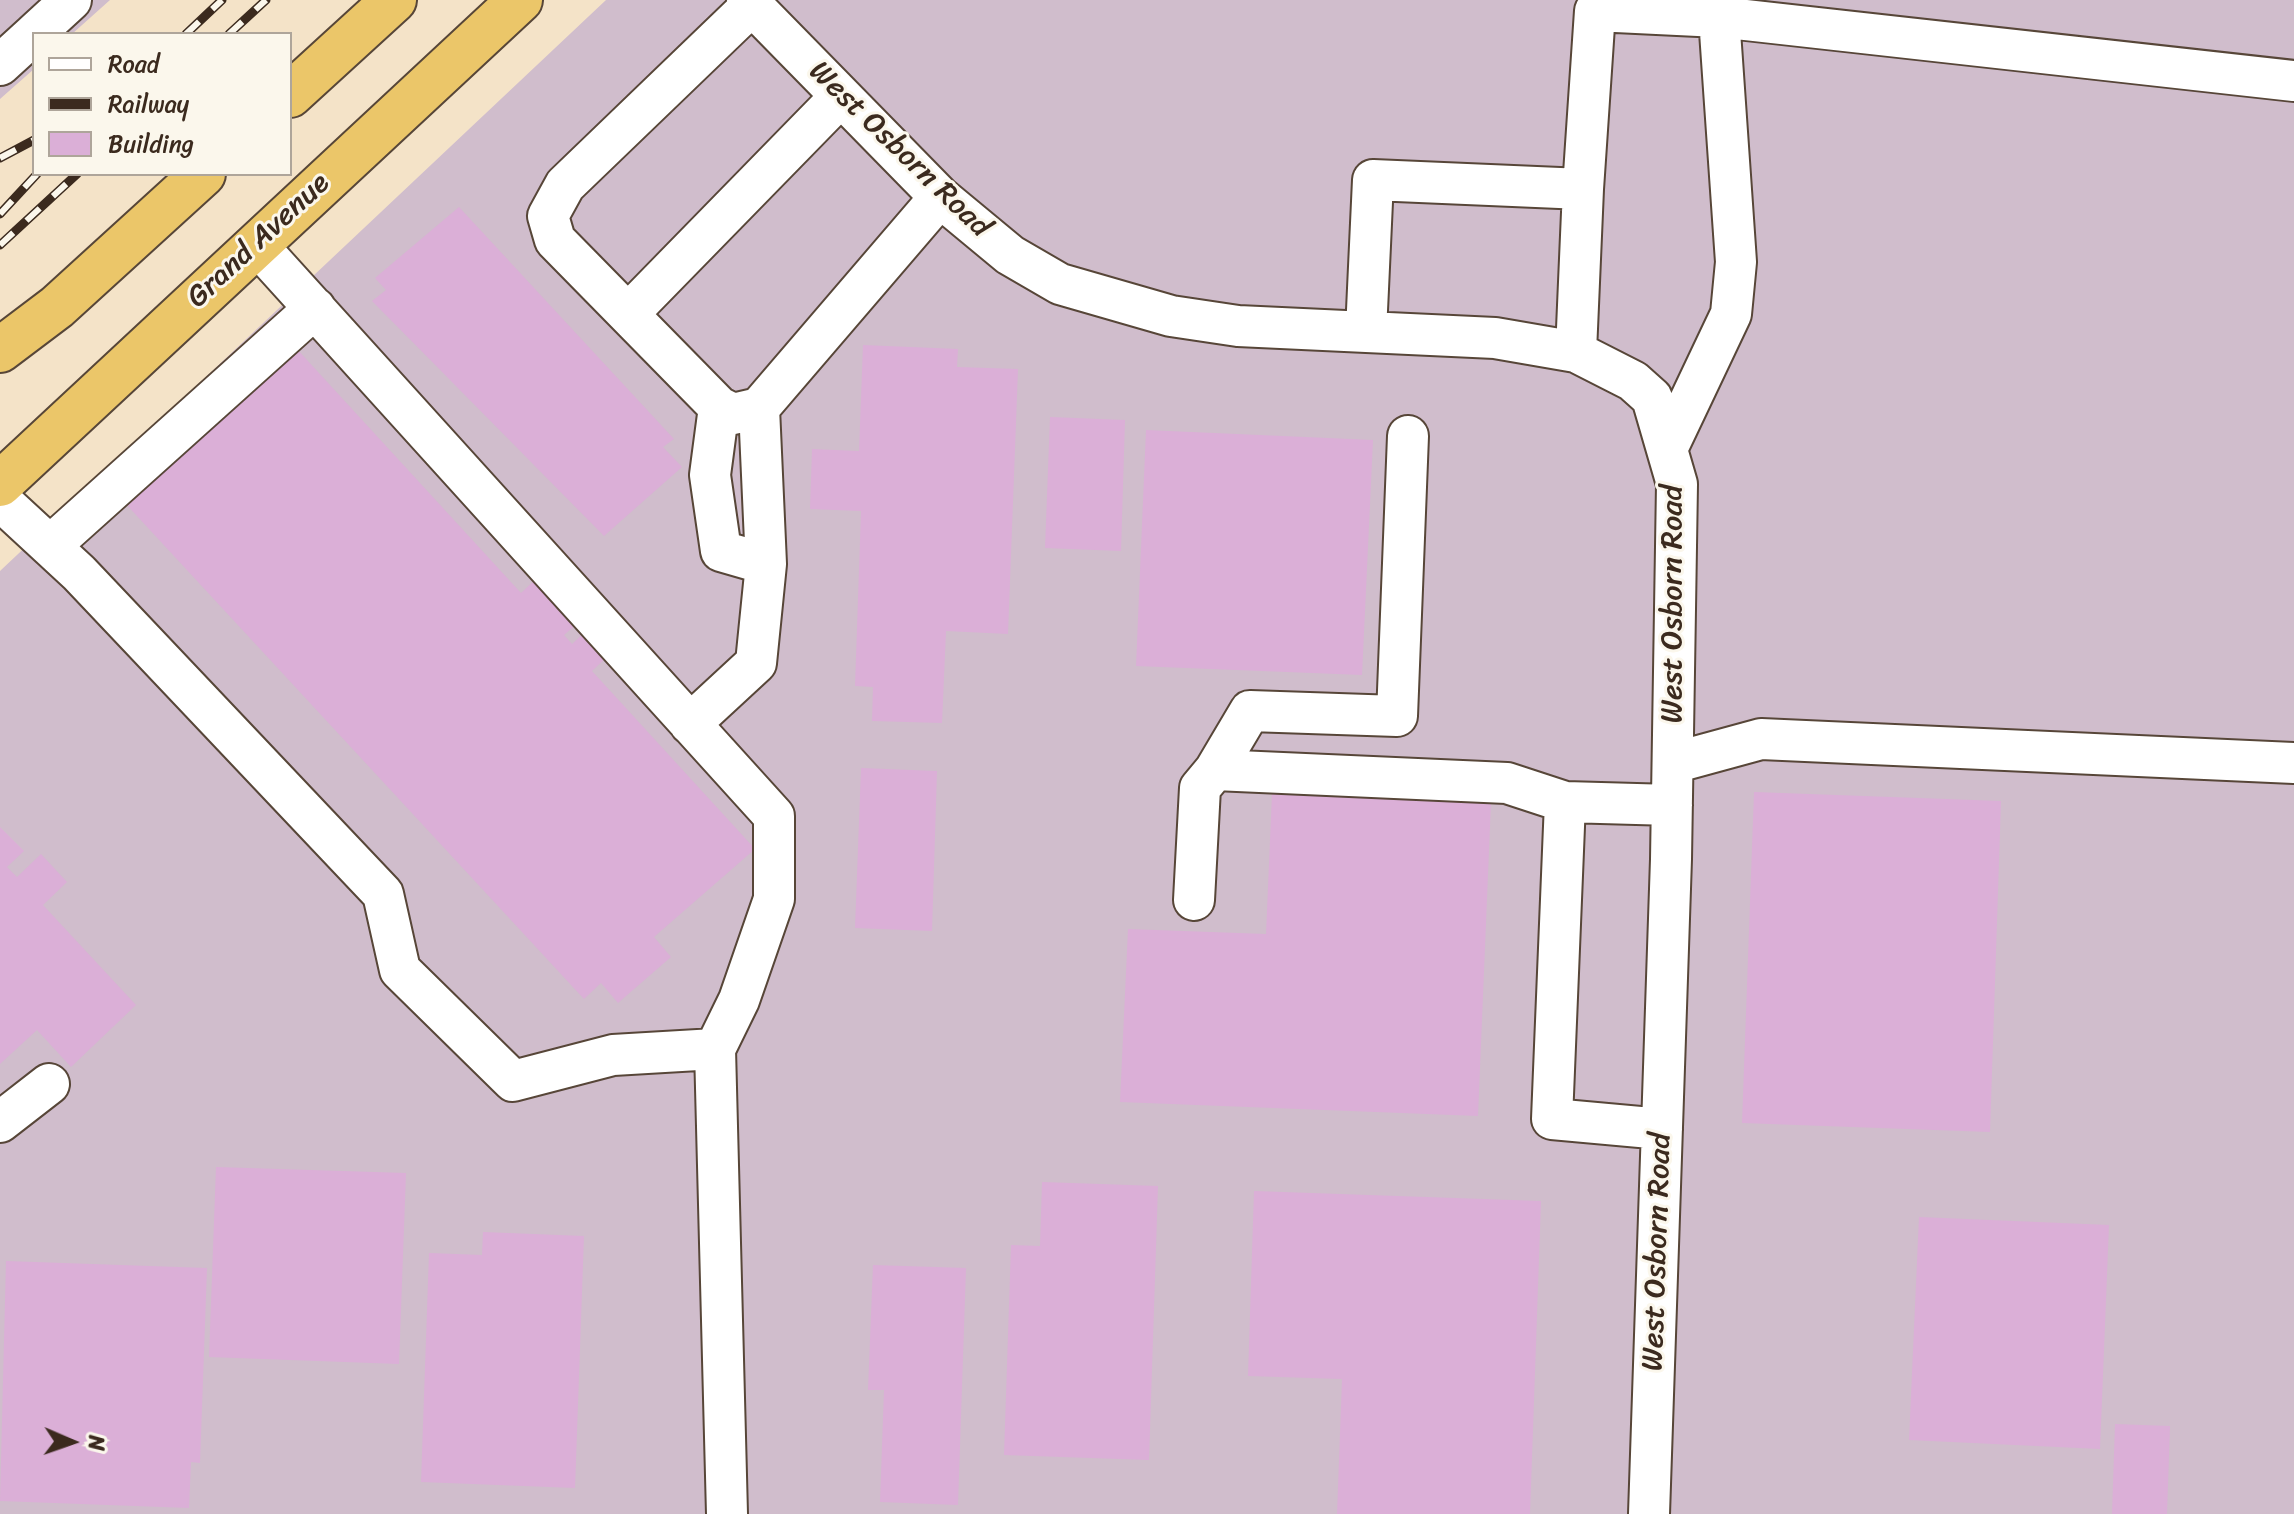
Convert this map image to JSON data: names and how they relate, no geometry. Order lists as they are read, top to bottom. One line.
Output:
{"streets":{"highway":["Grand Avenue"],"street":["West Osborn Road"]},"legend":["Road","Railway","Building"],"north":"right"}
